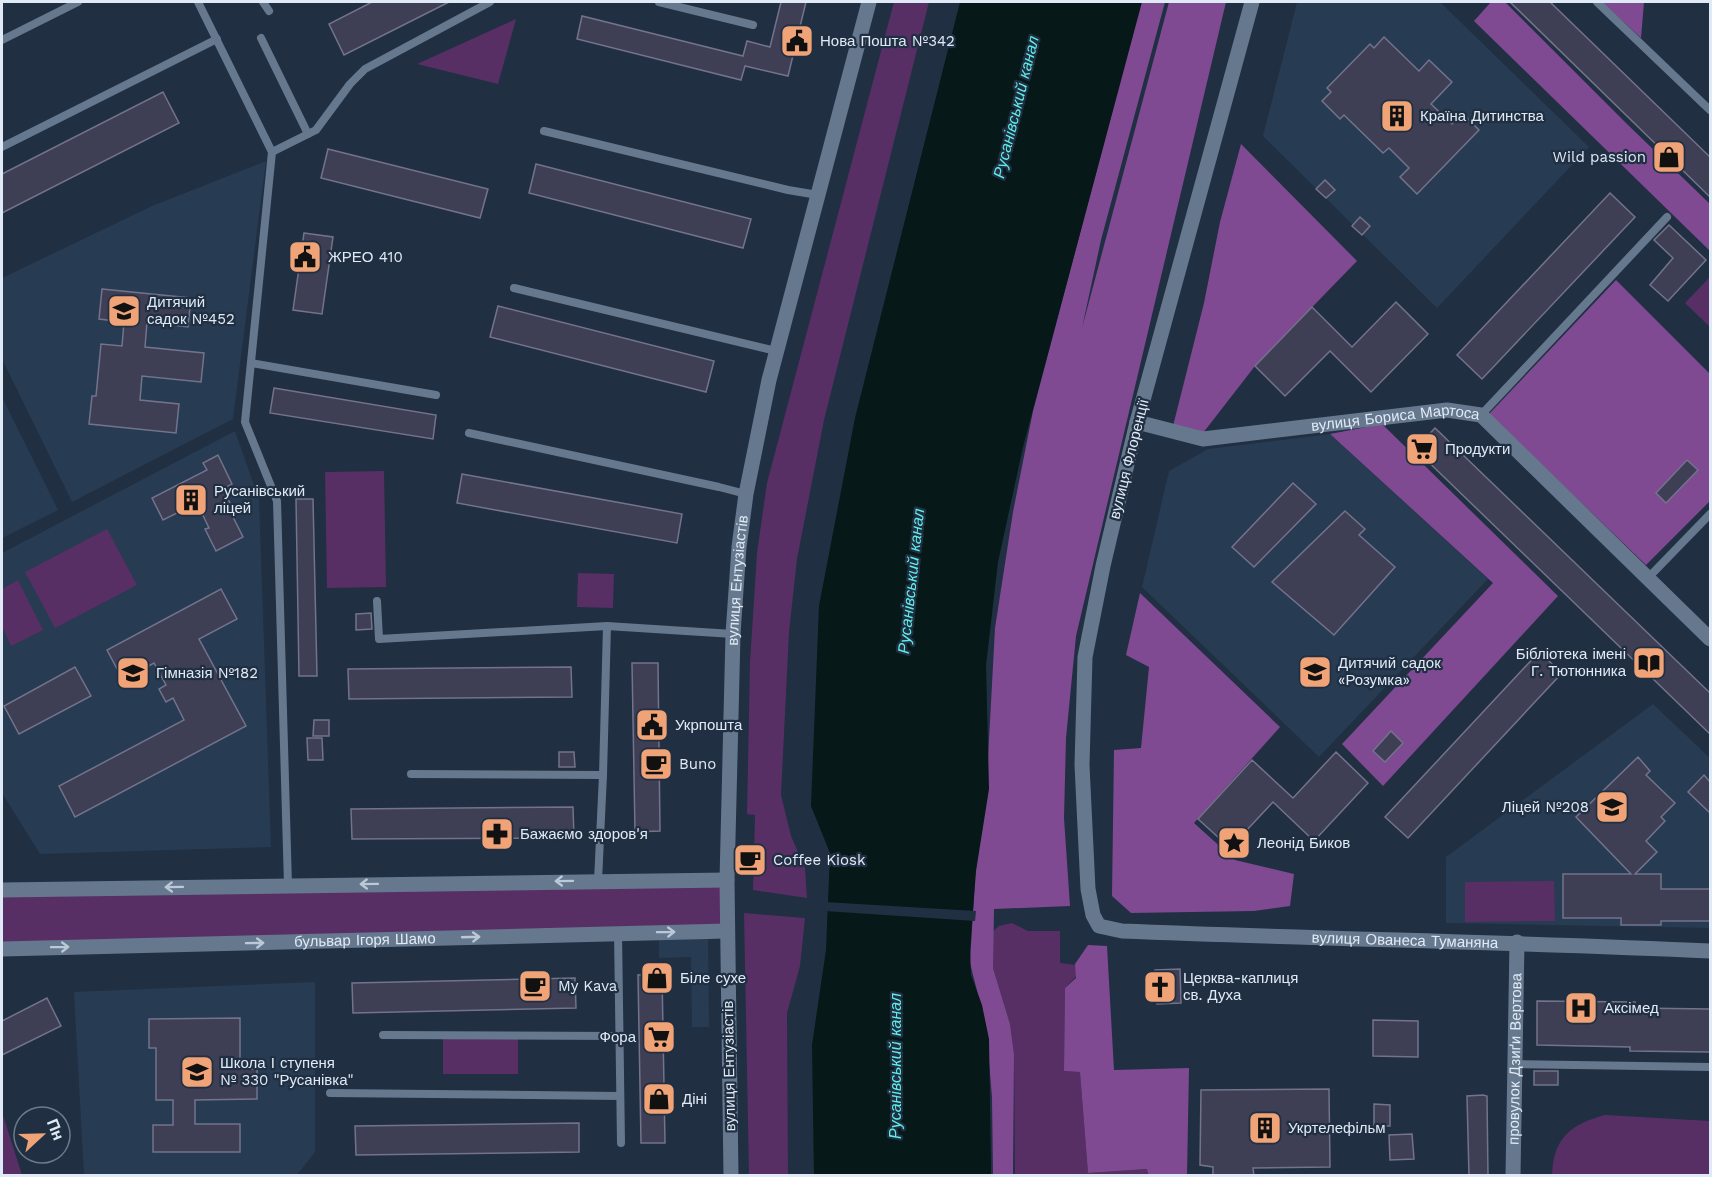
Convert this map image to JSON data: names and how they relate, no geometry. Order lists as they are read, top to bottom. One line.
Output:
{"streets":{"street":["вулиця Бориса Мартоса","вулиця Флоренції","вулиця Ентузіастів","бульвар Ігоря Шамо","вулиця Ованеса Туманяна","провулок Дзиґи Вертова"]},"crossings":[["вулиця Бориса Мартоса","вулиця Флоренції"],["вулиця Флоренції","вулиця Ованеса Туманяна"],["вулиця Ентузіастів","бульвар Ігоря Шамо"],["вулиця Ованеса Туманяна","провулок Дзиґи Вертова"]],"water":["Русанівський канал"],"places":{"public building":["Нова Пошта №342","ЖРЕО 410","Укрпошта"],"building":["Країна Дитинства","Русанівський ліцей","Укртелефільм"],"shop":["Wild passion","Біле сухе","Діні"],"school or university":["Дитячий садок №452","Дитячий садок «Розумка»","Гімназія №182","Ліцей №208","Школа І ступеня № 330 \"Русанівка\""],"supermarket":["Продукти","Фора"],"library":["Бібліотека імені Г. Тютюнника"],"cafe":["Buno","Coffee Kiosk","My Kava"],"pharmacy":["Бажаємо здоров'я"],"place":["Леонід Биков"],"church":["Церква-каплиця св. Духа"],"hospital":["Аксімед"]},"north":"right"}
